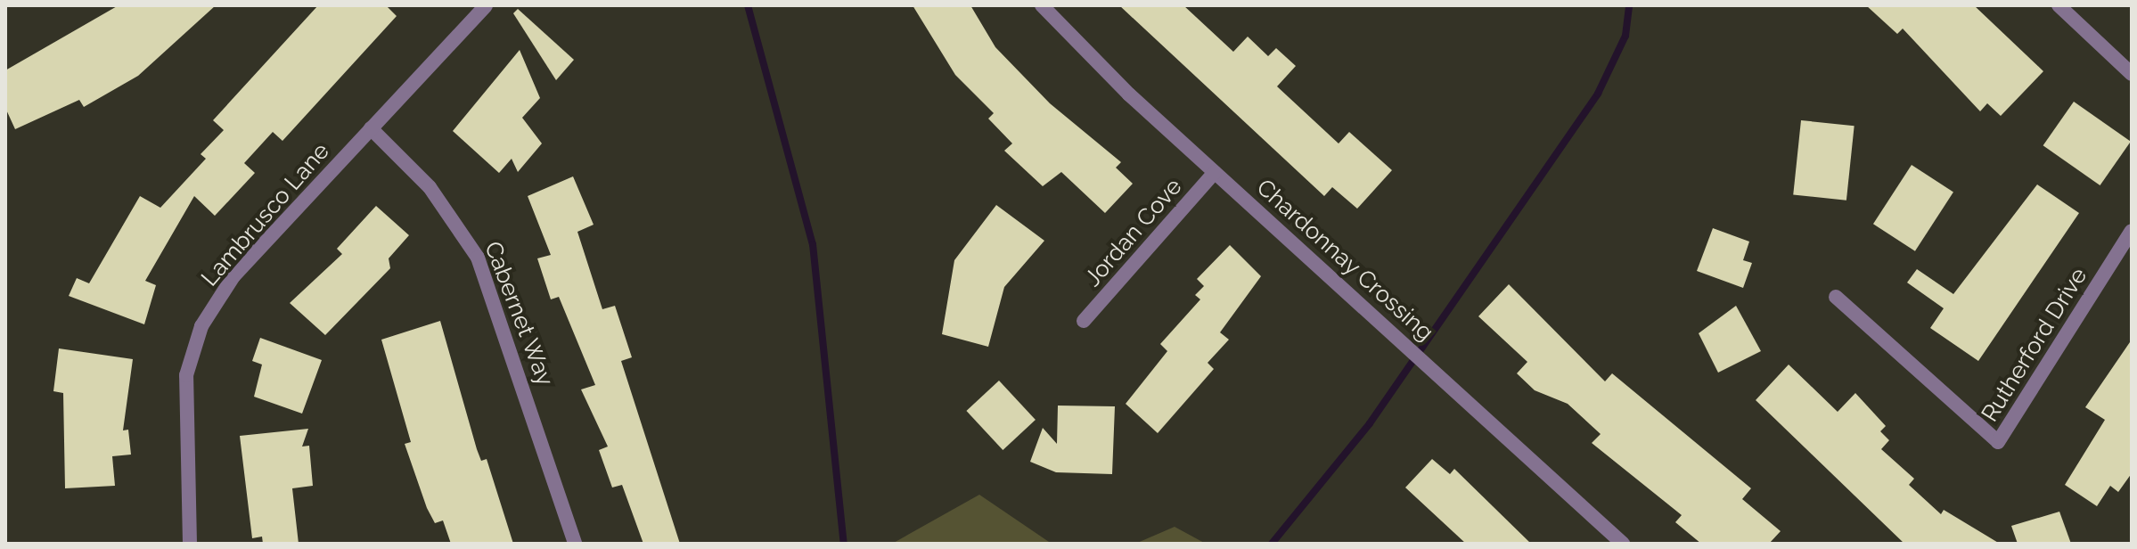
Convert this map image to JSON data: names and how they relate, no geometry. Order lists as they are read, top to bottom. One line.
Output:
{"streets":{"street":["Lambrusco Lane","Jordan Cove","Chardonnay Crossing","Cabernet Way","Rutherford Drive"]},"crossings":[["Lambrusco Lane","Cabernet Way"],["Jordan Cove","Chardonnay Crossing"]]}
